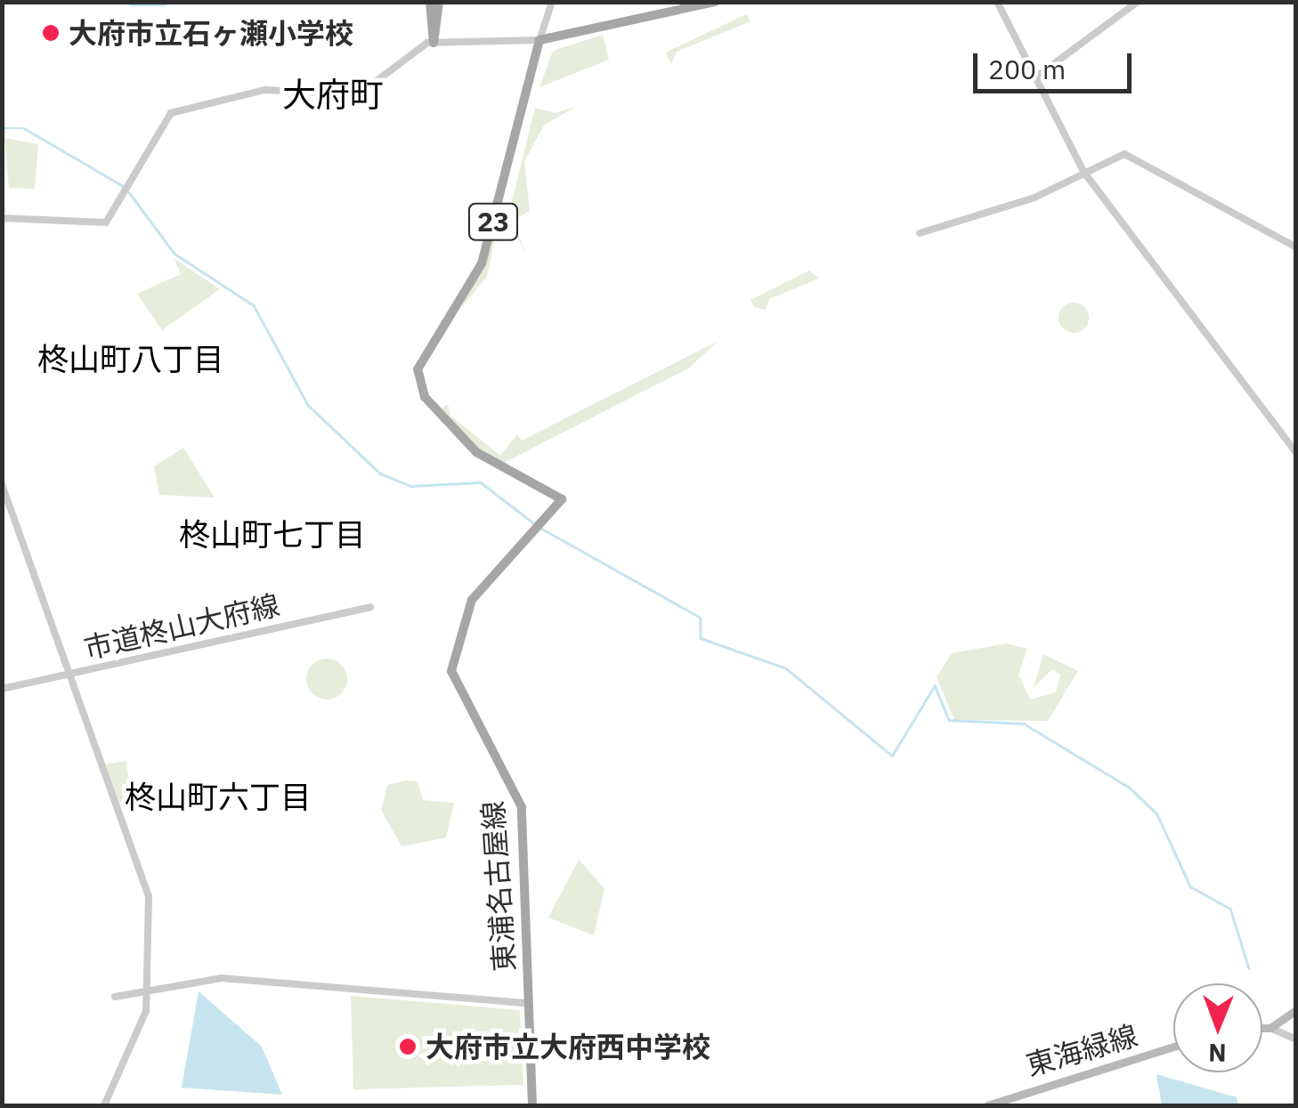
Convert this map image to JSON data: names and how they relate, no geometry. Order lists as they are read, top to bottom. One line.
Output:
{"streets":{"main road":["23","東浦名古屋線","東海緑線"],"street":["市道柊山大府線"]},"districts":["大府町","柊山町八丁目","柊山町七丁目","柊山町六丁目"],"places":["大府市立石ヶ瀬小学校","大府市立大府西中学校"],"scale_bar":"200 m","north":"bottom"}
